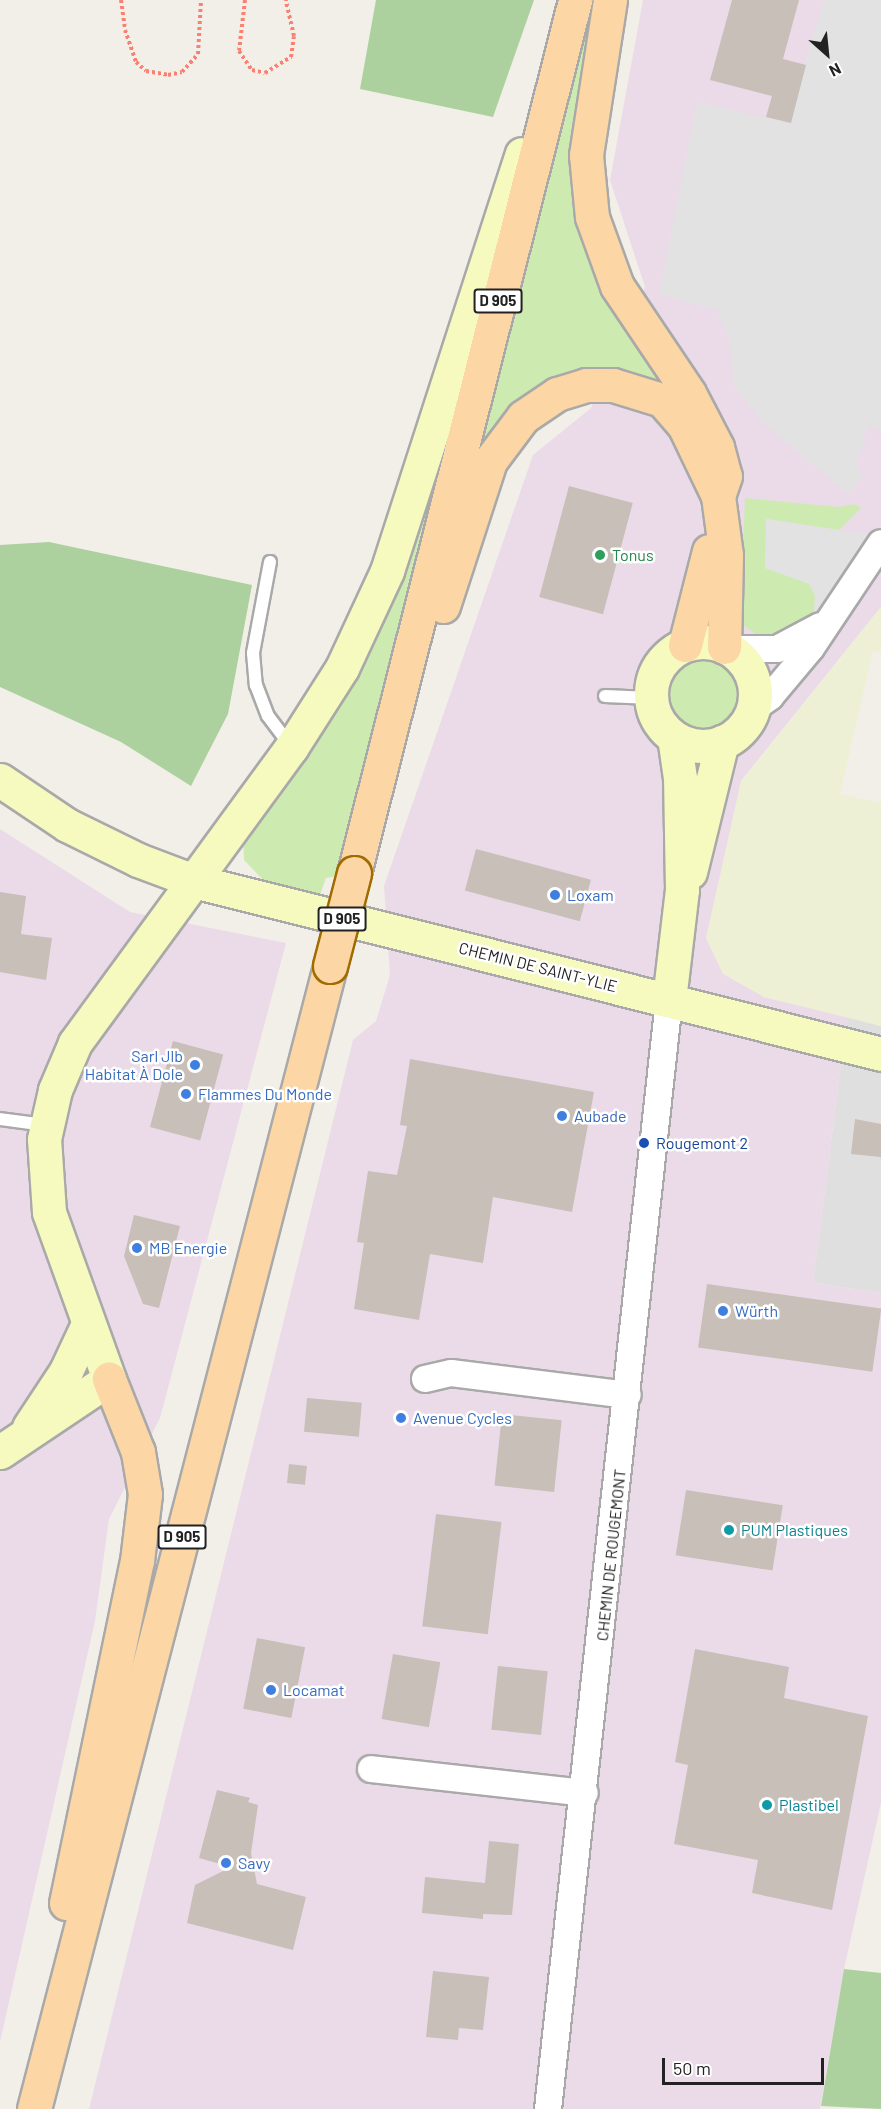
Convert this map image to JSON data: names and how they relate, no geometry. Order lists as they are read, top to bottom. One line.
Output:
{"streets":{"main road":["D 905"],"street":["CHEMIN DE SAINT-YLIE","CHEMIN DE ROUGEMONT"]},"crossings":[["CHEMIN DE SAINT-YLIE","CHEMIN DE ROUGEMONT"]],"places":["Tonus","Loxam","Sarl Jlb Habitat À Dole","Flammes Du Monde","Aubade","Rougemont 2","MB Energie","Würth","Avenue Cycles","PUM Plastiques","Locamat","Plastibel","Savy"],"scale_bar":"50 m","north":"bottom right"}
